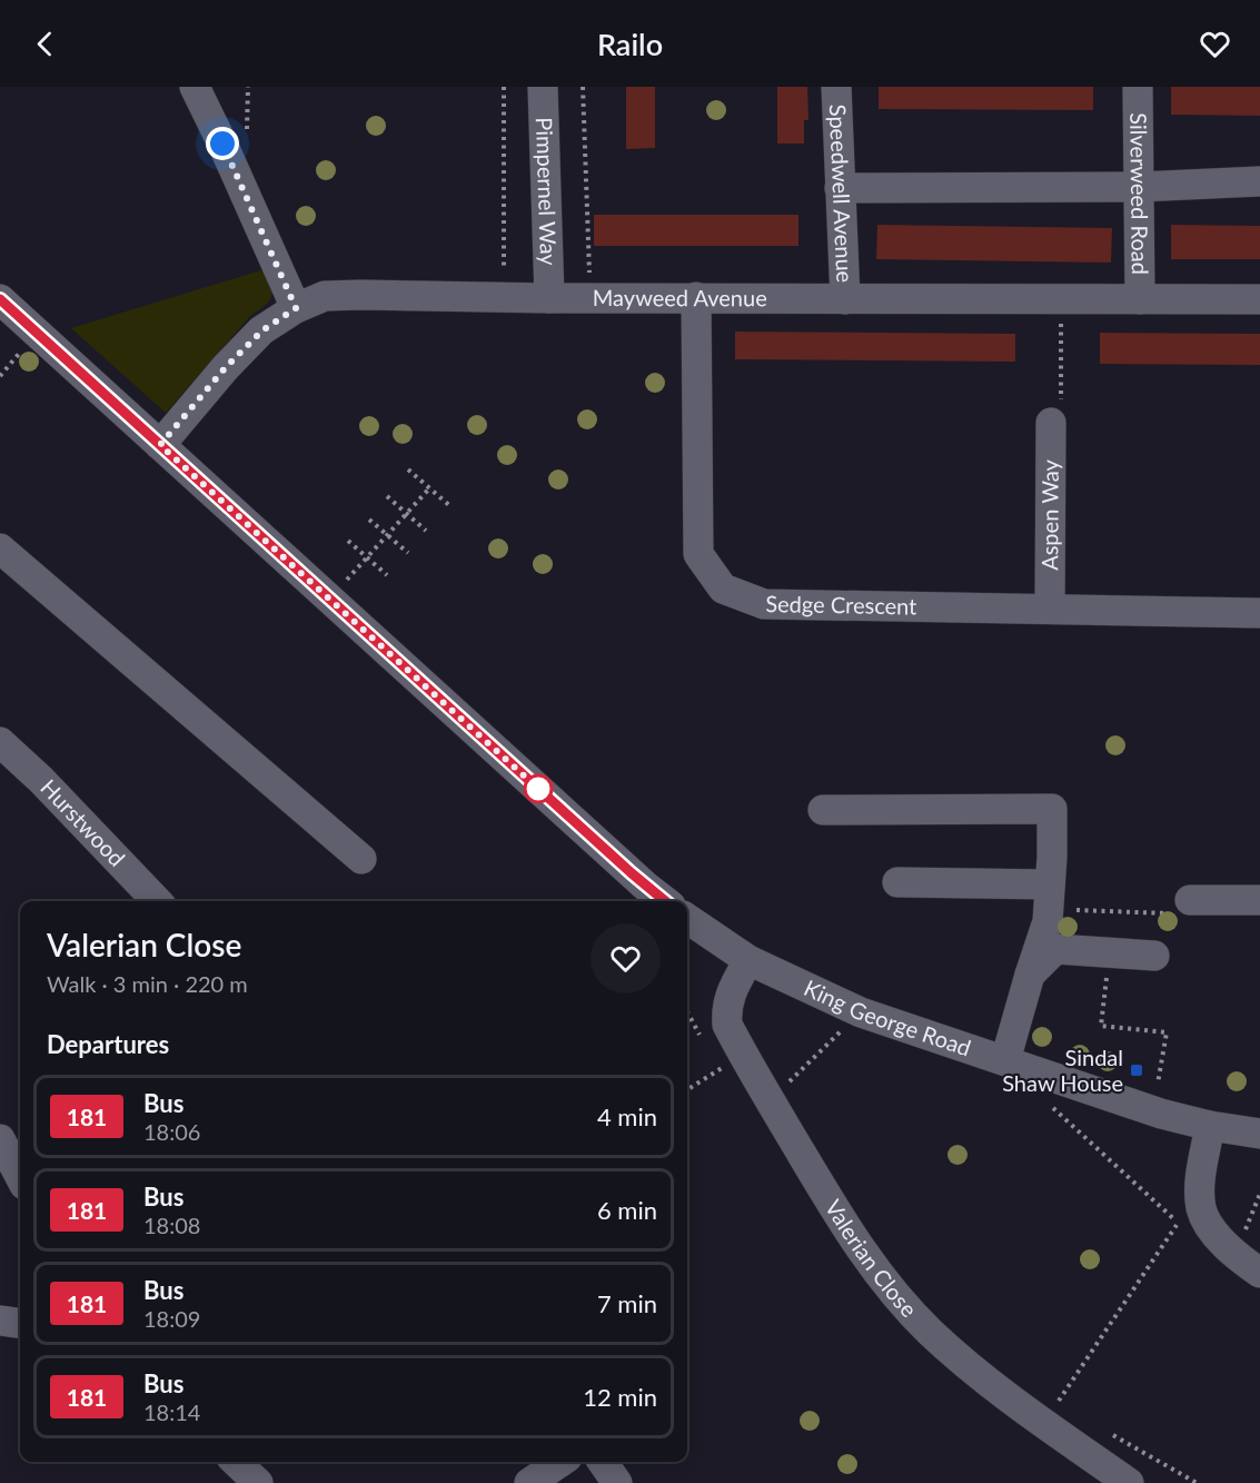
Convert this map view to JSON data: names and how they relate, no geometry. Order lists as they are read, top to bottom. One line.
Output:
{"streets":{"street":["Pimpernel Way","Speedwell Avenue","Silverweed Road","Mayweed Avenue","Aspen Way","Sedge Crescent","Hurstwood","King George Road","Valerian Close"]},"crossings":[["Pimpernel Way","Mayweed Avenue"],["Speedwell Avenue","Mayweed Avenue"],["Silverweed Road","Mayweed Avenue"],["Mayweed Avenue","Sedge Crescent"],["Aspen Way","Sedge Crescent"],["King George Road","Valerian Close"]],"places":{"transit":["Sindal Shaw House"]},"lines":["bus line 181"],"page":{"header":"Railo","heading":[["Valerian Close","Walk · 3 min · 220 m"],"Departures"],"list":[{"mark":"181","name":"Bus","note":"18:06","value":"4 min"},{"mark":"181","name":"Bus","note":"18:08","value":"6 min"},{"mark":"181","name":"Bus","note":"18:09","value":"7 min"},{"mark":"181","name":"Bus","note":"18:14","value":"12 min"}]}}
